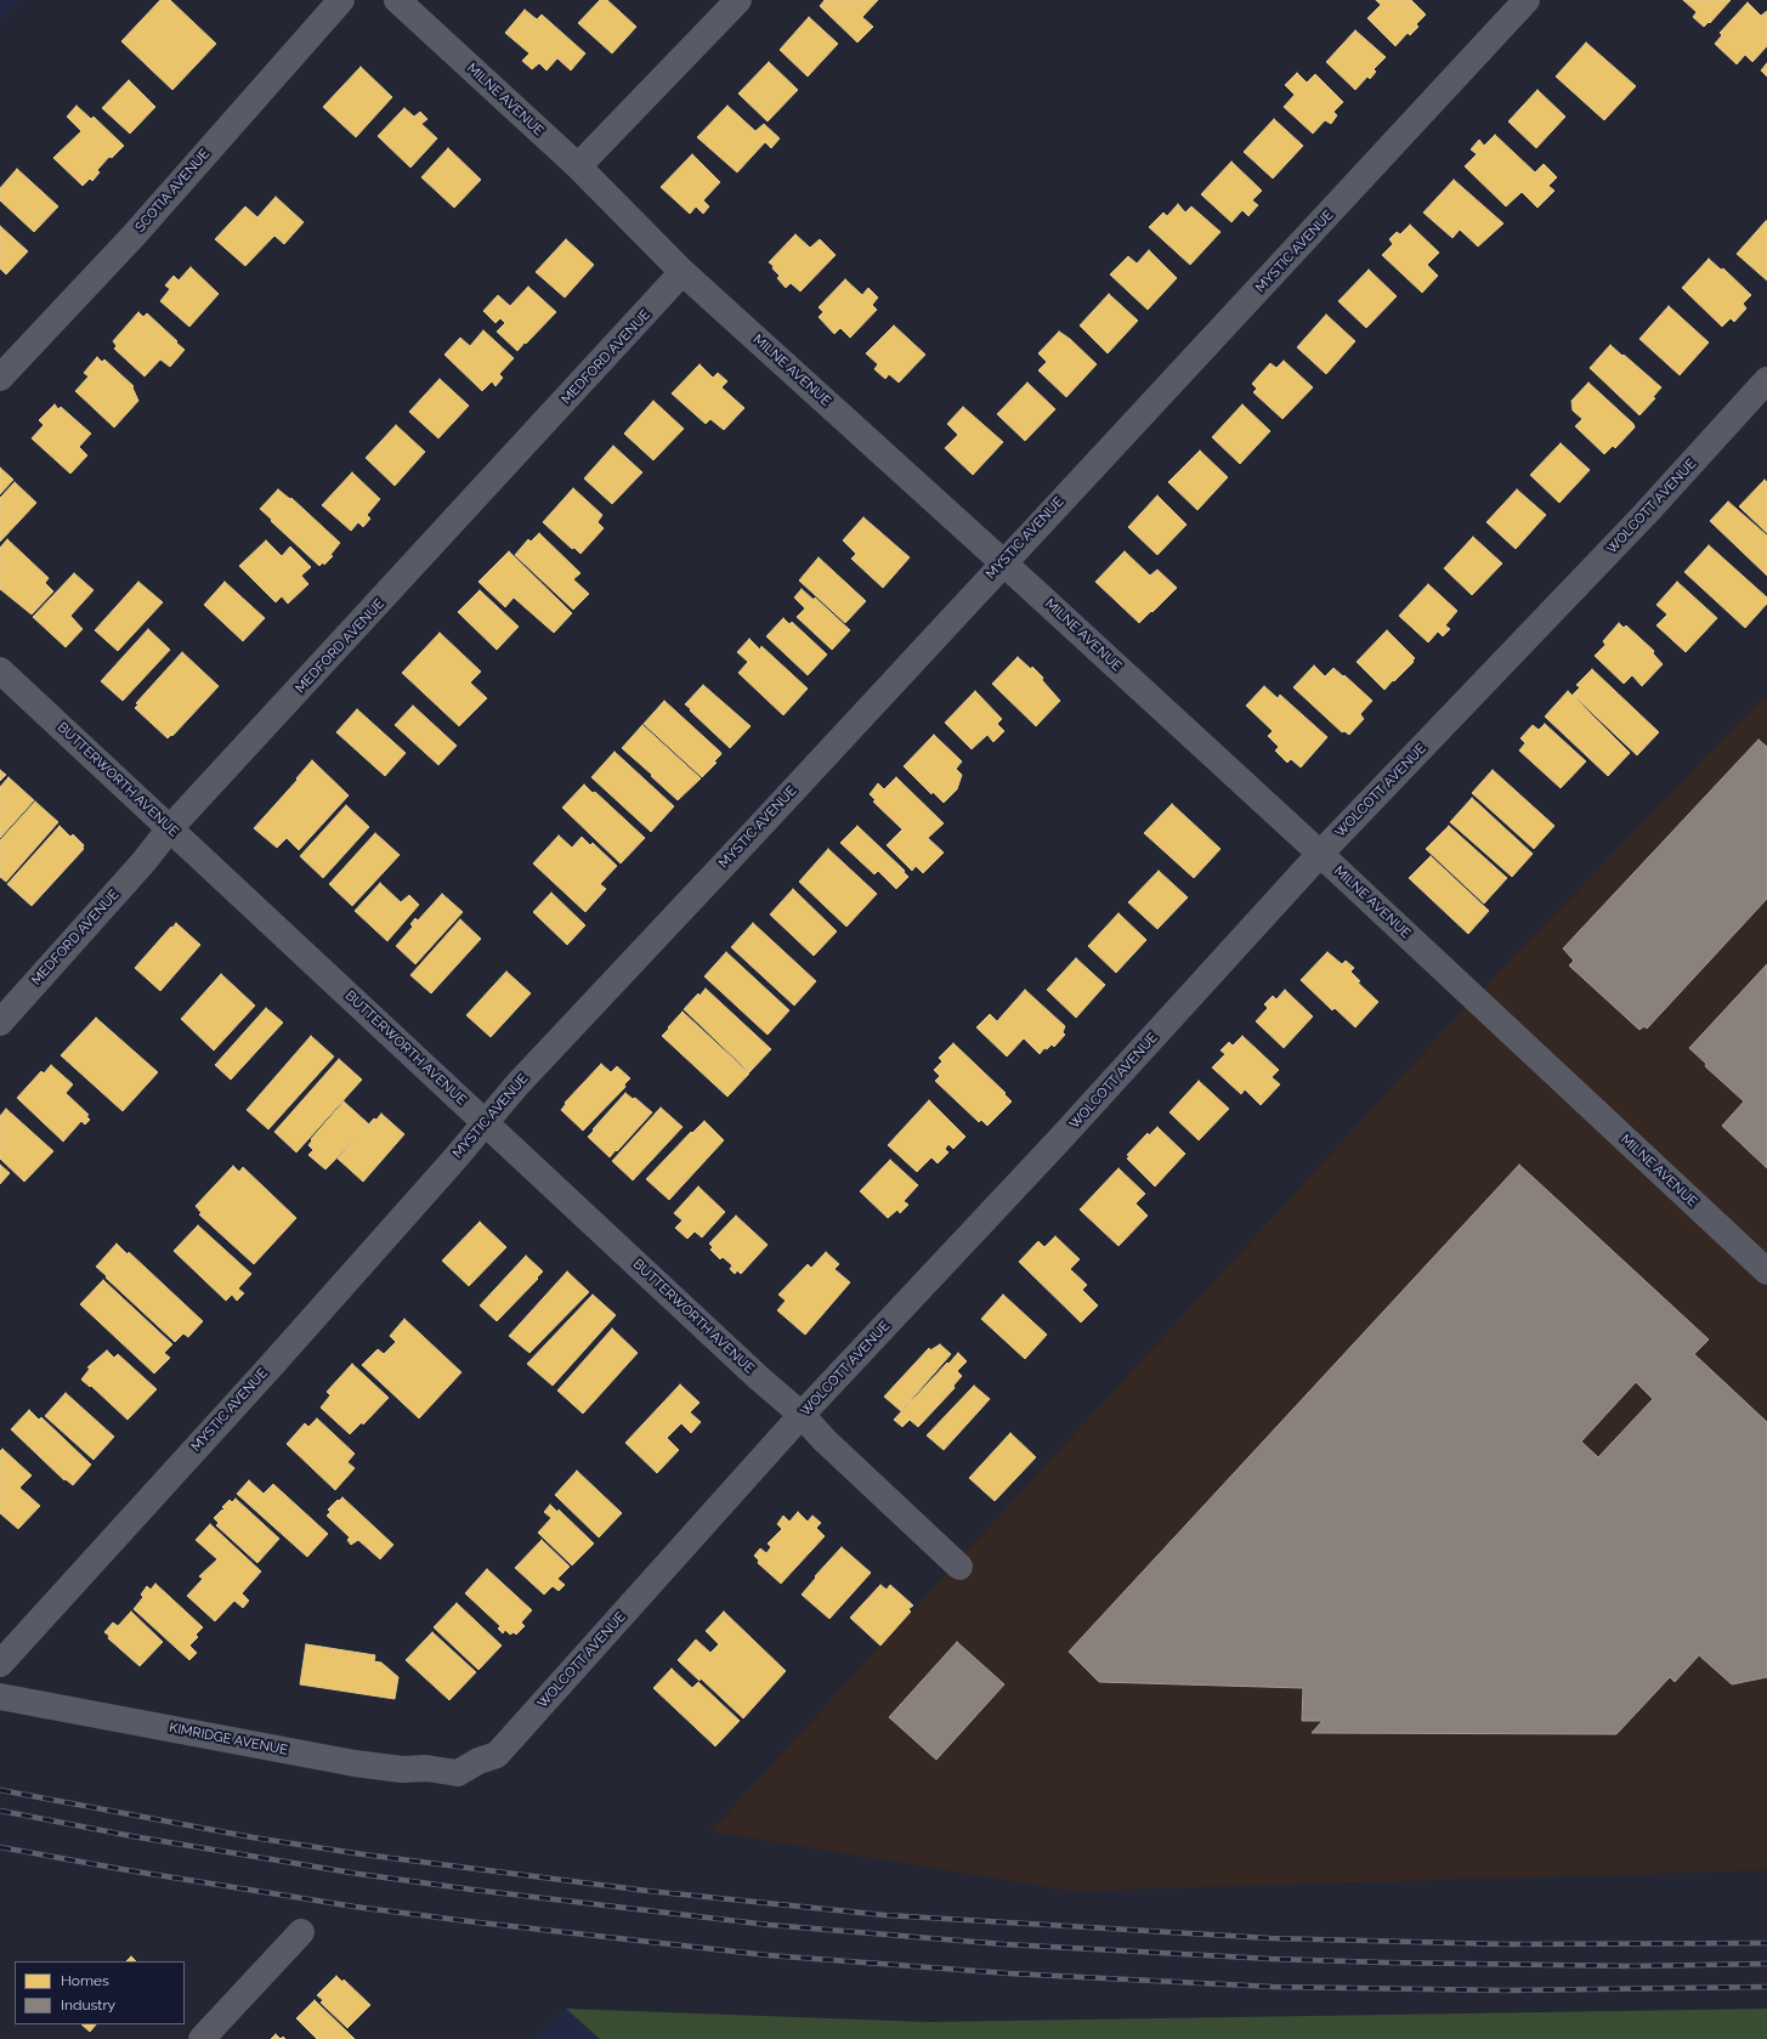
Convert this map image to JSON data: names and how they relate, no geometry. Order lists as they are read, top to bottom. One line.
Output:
{"streets":{"street":["MILNE AVENUE","SCOTIA AVENUE","MYSTIC AVENUE","MEDFORD AVENUE","WOLCOTT AVENUE","BUTTERWORTH AVENUE","KIMRIDGE AVENUE"]},"crossings":[["MILNE AVENUE","MYSTIC AVENUE"],["MILNE AVENUE","MEDFORD AVENUE"],["MILNE AVENUE","WOLCOTT AVENUE"],["MYSTIC AVENUE","BUTTERWORTH AVENUE"],["MEDFORD AVENUE","BUTTERWORTH AVENUE"],["WOLCOTT AVENUE","BUTTERWORTH AVENUE"],["WOLCOTT AVENUE","KIMRIDGE AVENUE"]],"legend":["Homes","Industry"]}
